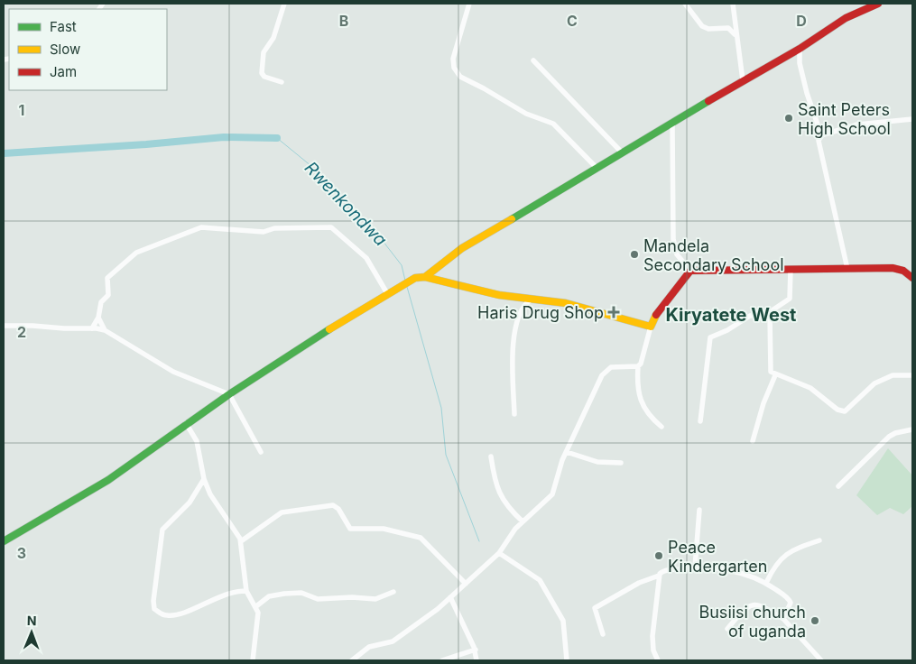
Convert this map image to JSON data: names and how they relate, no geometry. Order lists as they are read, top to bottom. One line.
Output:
{"districts":["Kiryatete West"],"water":["Rwenkondwa"],"places":{"other":["Saint Peters High School","Mandela Secondary School","Peace Kindergarten","Busiisi church of uganda"],"health":["Haris Drug Shop"]},"legend":["Fast","Slow","Jam"],"north":"top","grid":{"columns":["B","C","D"],"rows":["1","2","3"]}}
